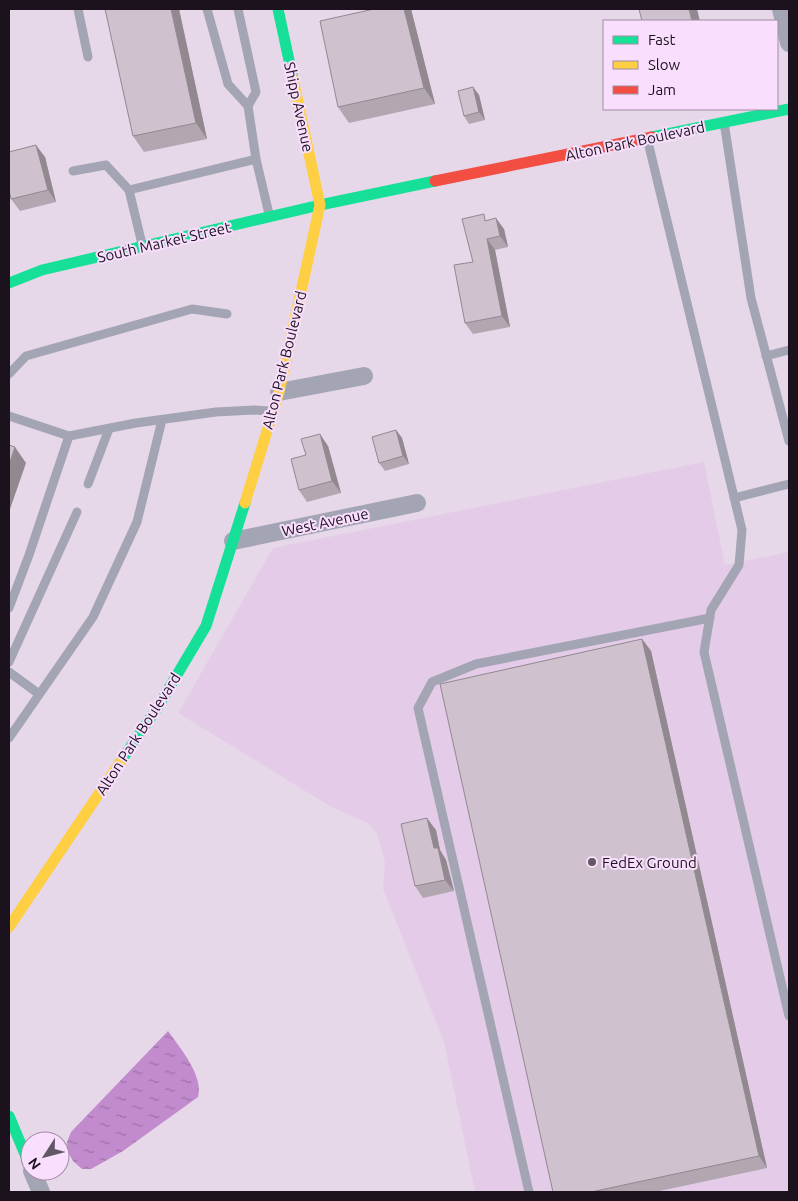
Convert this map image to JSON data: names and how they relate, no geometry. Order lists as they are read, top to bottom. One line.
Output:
{"streets":{"street":["Shipp Avenue","Alton Park Boulevard","South Market Street","West Avenue"]},"crossings":[["Shipp Avenue","Alton Park Boulevard"],["Shipp Avenue","South Market Street"],["Alton Park Boulevard","South Market Street"],["Alton Park Boulevard","West Avenue"]],"places":["FedEx Ground"],"legend":["Fast","Slow","Jam"],"north":"bottom left"}
